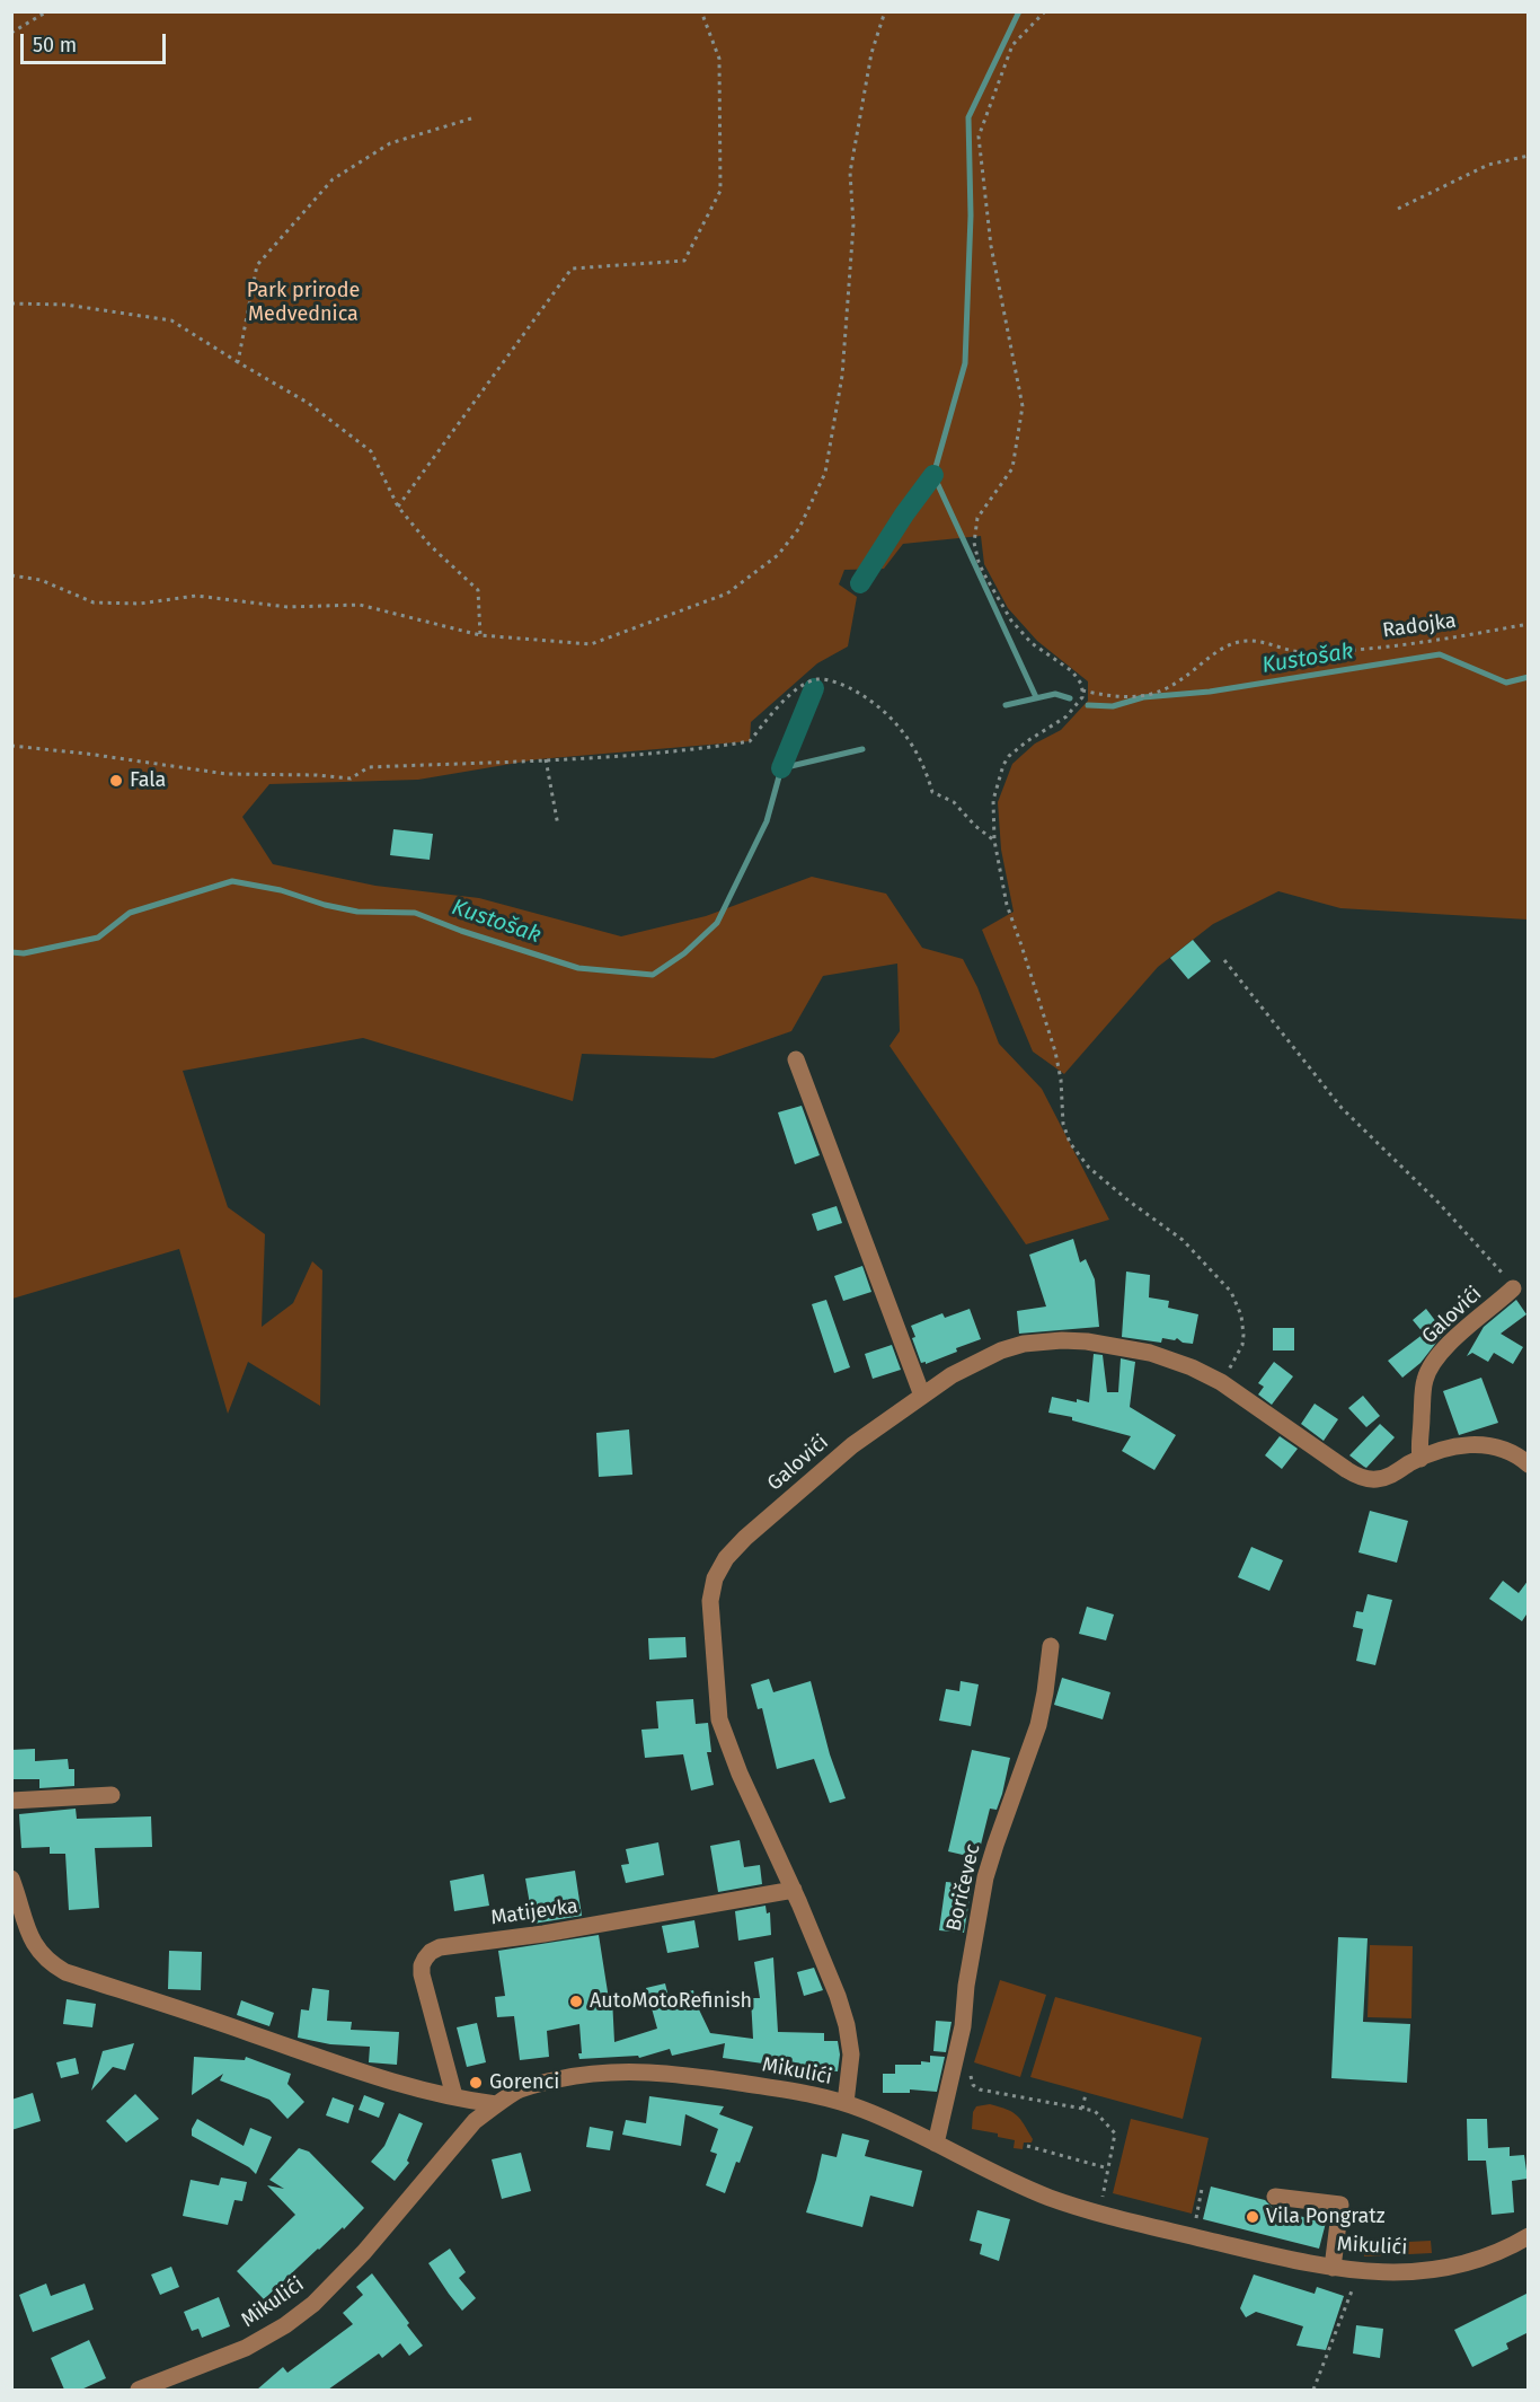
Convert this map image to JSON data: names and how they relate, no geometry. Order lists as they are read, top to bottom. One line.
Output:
{"streets":{"street":["Galovići","Boričevec","Matijevka","Mikulići"],"path":["Radojka"]},"crossings":[["Galovići","Matijevka"],["Galovići","Mikulići"],["Boričevec","Mikulići"]],"water":["Kustošak"],"parks":["Park prirode Medvednica"],"places":["Fala","AutoMotoRefinish","Gorenci","Vila Pongratz"],"scale_bar":"50 m"}
